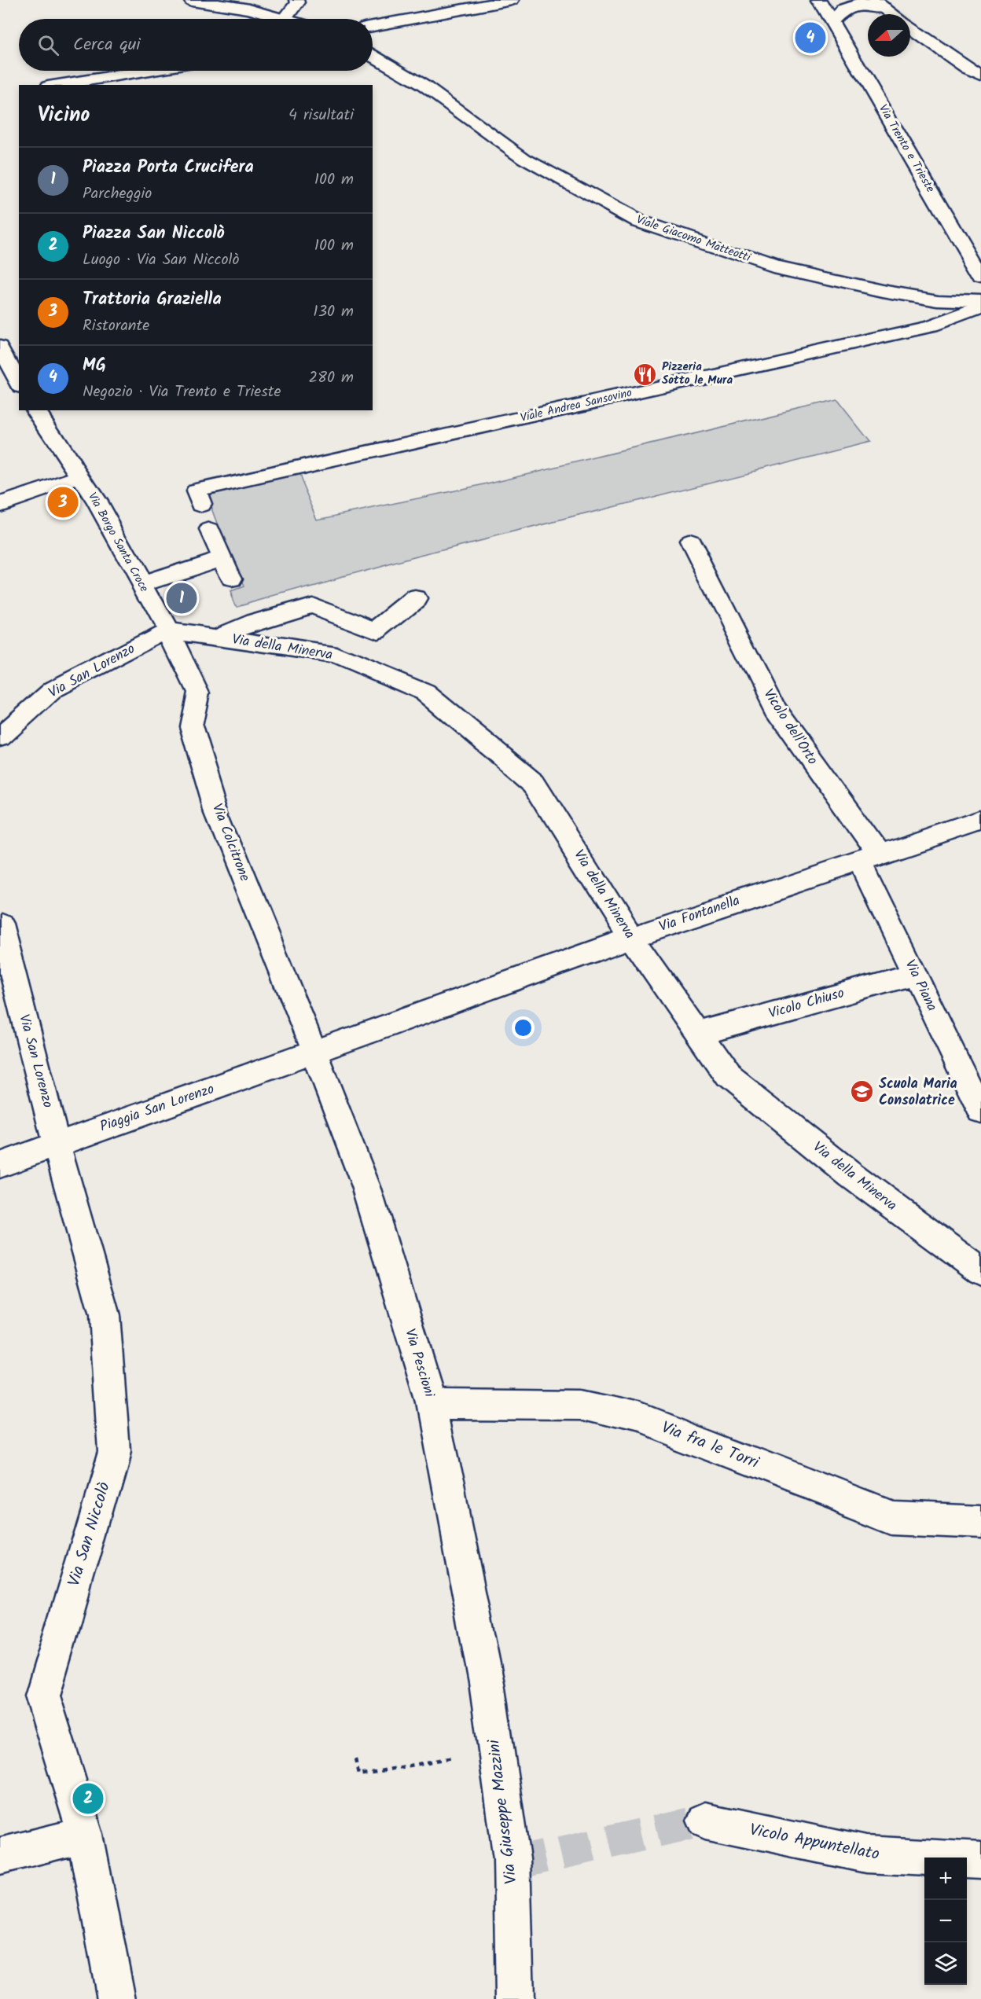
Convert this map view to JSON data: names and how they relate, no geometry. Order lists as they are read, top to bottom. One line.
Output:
{"streets":{"street":["Via Trento e Trieste","Viale Giacomo Matteotti","Viale Andrea Sansovino","Via Borgo Santa Croce","Via della Minerva","Via San Lorenzo","Vicolo dell'Orto","Via Colcitrone","Via Fontanella","Via Piana","Vicolo Chiuso","Piaggia San Lorenzo","Via Pescioni","Via fra le Torri","Via San Niccolò","Via Giuseppe Mazzini","Vicolo Appuntellato"]},"crossings":[["Via Borgo Santa Croce","Via della Minerva"],["Via Borgo Santa Croce","Via San Lorenzo"],["Via Borgo Santa Croce","Via Colcitrone"],["Via della Minerva","Via San Lorenzo"],["Via della Minerva","Via Colcitrone"],["Via della Minerva","Via Fontanella"],["Via della Minerva","Vicolo Chiuso"],["Via San Lorenzo","Via Colcitrone"],["Via San Lorenzo","Piaggia San Lorenzo"],["Via San Lorenzo","Via San Niccolò"],["Vicolo dell'Orto","Via Fontanella"],["Vicolo dell'Orto","Via Piana"],["Via Colcitrone","Via Fontanella"],["Via Colcitrone","Piaggia San Lorenzo"],["Via Colcitrone","Via Pescioni"],["Via Fontanella","Via Piana"],["Via Fontanella","Piaggia San Lorenzo"],["Via Fontanella","Via Pescioni"],["Via Piana","Vicolo Chiuso"],["Piaggia San Lorenzo","Via Pescioni"],["Piaggia San Lorenzo","Via San Niccolò"],["Via Pescioni","Via fra le Torri"],["Via Pescioni","Via Giuseppe Mazzini"]],"places":{"restaurant":["Pizzeria Sotto le Mura"],"school or university":["Scuola Maria Consolatrice"]},"north":"left","page":{"search":"Cerca qui","pins":["4","3","1","2"],"heading":["Vicino","4 risultati"],"list":[{"mark":"1","name":"Piazza Porta Crucifera","note":"Parcheggio","value":"100 m"},{"mark":"2","name":"Piazza San Niccolò","note":"Luogo · Via San Niccolò","value":"100 m"},{"mark":"3","name":"Trattoria Graziella","note":"Ristorante","value":"130 m"},{"mark":"4","name":"MG","note":"Negozio · Via Trento e Trieste","value":"280 m"}],"map_buttons":["+","−"]}}
